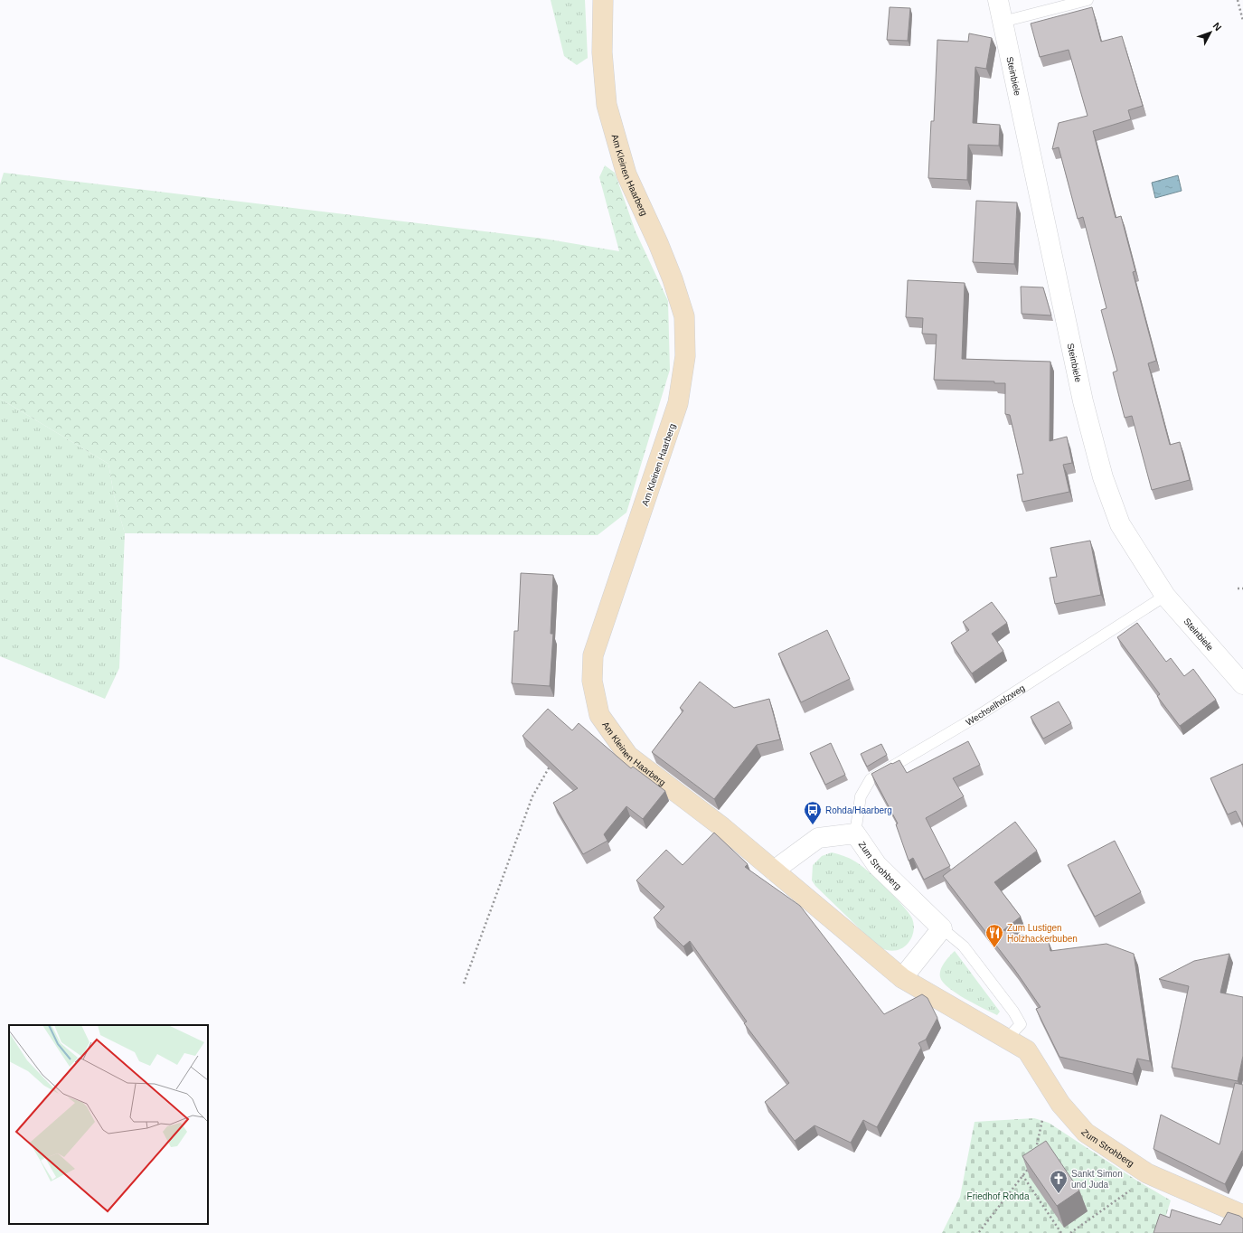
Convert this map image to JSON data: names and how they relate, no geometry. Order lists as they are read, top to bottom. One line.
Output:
{"streets":{"street":["Steinbiele","Am Kleinen Haarberg","Zum Strohberg"],"lane":["Wechselholzweg"]},"crossings":[["Steinbiele","Wechselholzweg"],["Am Kleinen Haarberg","Zum Strohberg"],["Wechselholzweg","Zum Strohberg"]],"parks":["Friedhof Rohda"],"places":{"bus stop":["Rohda/Haarberg"],"restaurant":["Zum Lustigen Holzhackerbuben"],"church":["Sankt Simon und Juda"]},"north":"top right"}
